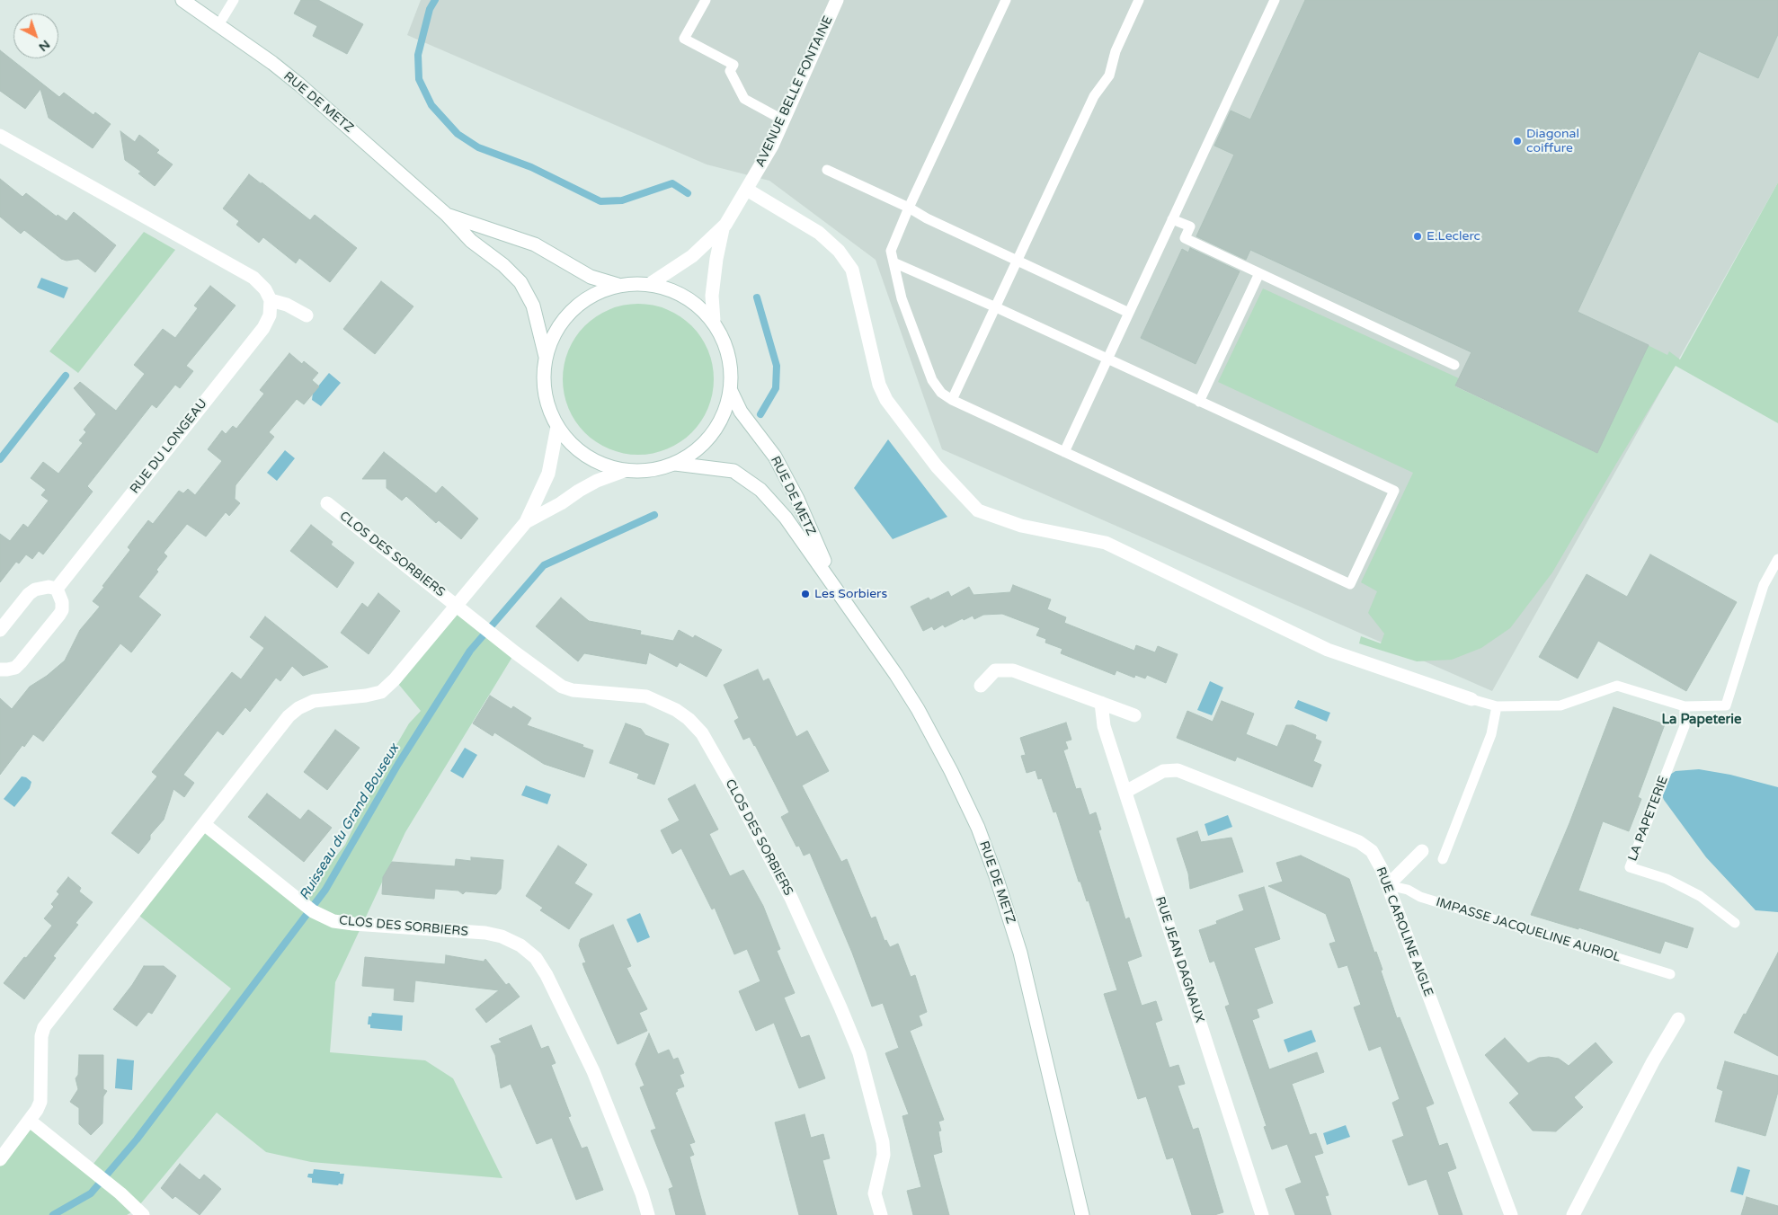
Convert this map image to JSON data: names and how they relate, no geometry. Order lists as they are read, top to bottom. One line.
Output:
{"streets":{"street":["AVENUE BELLE FONTAINE","RUE DE METZ","RUE DU LONGEAU","CLOS DES SORBIERS","RUE CAROLINE AIGLE","RUE JEAN DAGNAUX"],"lane":["LA PAPETERIE","IMPASSE JACQUELINE AURIOL"]},"crossings":[["IMPASSE JACQUELINE AURIOL","RUE CAROLINE AIGLE"],["RUE CAROLINE AIGLE","RUE JEAN DAGNAUX"]],"districts":["La Papeterie"],"water":["Ruisseau du Grand Bouseux"],"places":["Diagonal coiffure","E.Leclerc","Les Sorbiers"],"north":"bottom right"}
